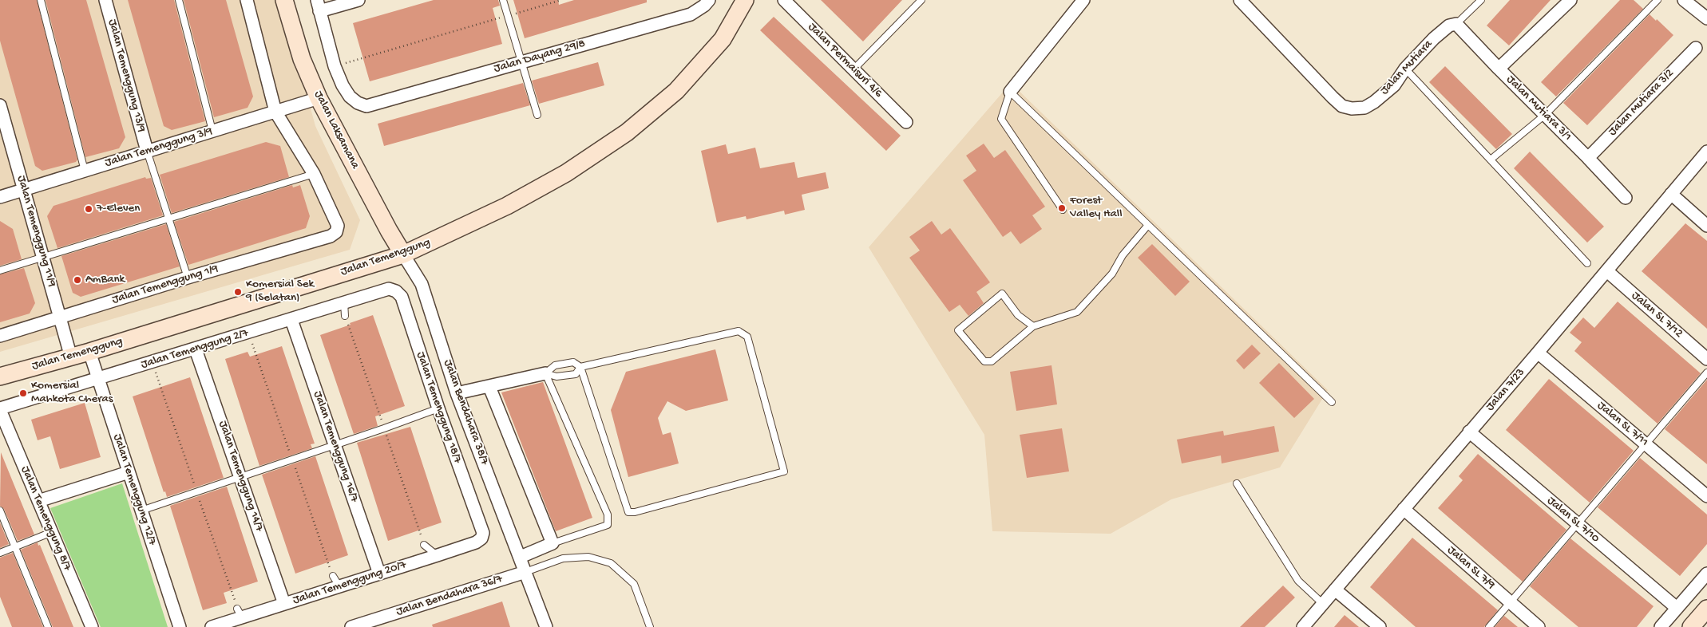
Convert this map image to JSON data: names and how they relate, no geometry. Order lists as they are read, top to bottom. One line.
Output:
{"streets":{"street":["Jalan Dayang 29/8","Jalan Permaisuri 4/6","Jalan Mutiara","Jalan Temenggung 13/9","Jalan Mutiara 3/2","Jalan Mutiara 3/1","Jalan Laksamana","Jalan Temenggung 3/9","Jalan Temenggung 11/9","Jalan Temenggung","Jalan Temenggung 1/9","Jalan SL 7/12","Jalan Temenggung 2/7","Jalan 7/23","Jalan Temenggung 18/7","Jalan Bendahara 38/7","Jalan SL 7/11","Jalan Temenggung 16/7","Jalan Temenggung 14/7","Jalan Temenggung 12/7","Jalan Temenggung 8/7","Jalan SL 7/10","Jalan SL 7/9","Jalan Temenggung 20/7","Jalan Bendahara 36/7"]},"crossings":[["Jalan Mutiara","Jalan Mutiara 3/1"],["Jalan Temenggung 13/9","Jalan Temenggung 3/9"],["Jalan Mutiara 3/2","Jalan Mutiara 3/1"],["Jalan Laksamana","Jalan Temenggung 3/9"],["Jalan Laksamana","Jalan Temenggung"],["Jalan Laksamana","Jalan Bendahara 38/7"],["Jalan Temenggung 3/9","Jalan Temenggung 11/9"],["Jalan Temenggung 11/9","Jalan Temenggung"],["Jalan Temenggung 11/9","Jalan Temenggung 1/9"],["Jalan Temenggung","Jalan Bendahara 38/7"],["Jalan Temenggung","Jalan Temenggung 12/7"],["Jalan SL 7/12","Jalan 7/23"],["Jalan Temenggung 2/7","Jalan Temenggung 18/7"],["Jalan Temenggung 2/7","Jalan Temenggung 16/7"],["Jalan Temenggung 2/7","Jalan Temenggung 14/7"],["Jalan Temenggung 2/7","Jalan Temenggung 12/7"],["Jalan Temenggung 2/7","Jalan Temenggung 8/7"],["Jalan 7/23","Jalan SL 7/11"],["Jalan 7/23","Jalan SL 7/10"],["Jalan 7/23","Jalan SL 7/9"],["Jalan Temenggung 18/7","Jalan Temenggung 20/7"],["Jalan Bendahara 38/7","Jalan Bendahara 36/7"],["Jalan Temenggung 16/7","Jalan Temenggung 20/7"],["Jalan Temenggung 14/7","Jalan Temenggung 20/7"]],"places":["Forest Valley Hall","7-Eleven","AmBank","Komersial Sek 9 (Selatan)","Komersial Mahkota Cheras"]}
